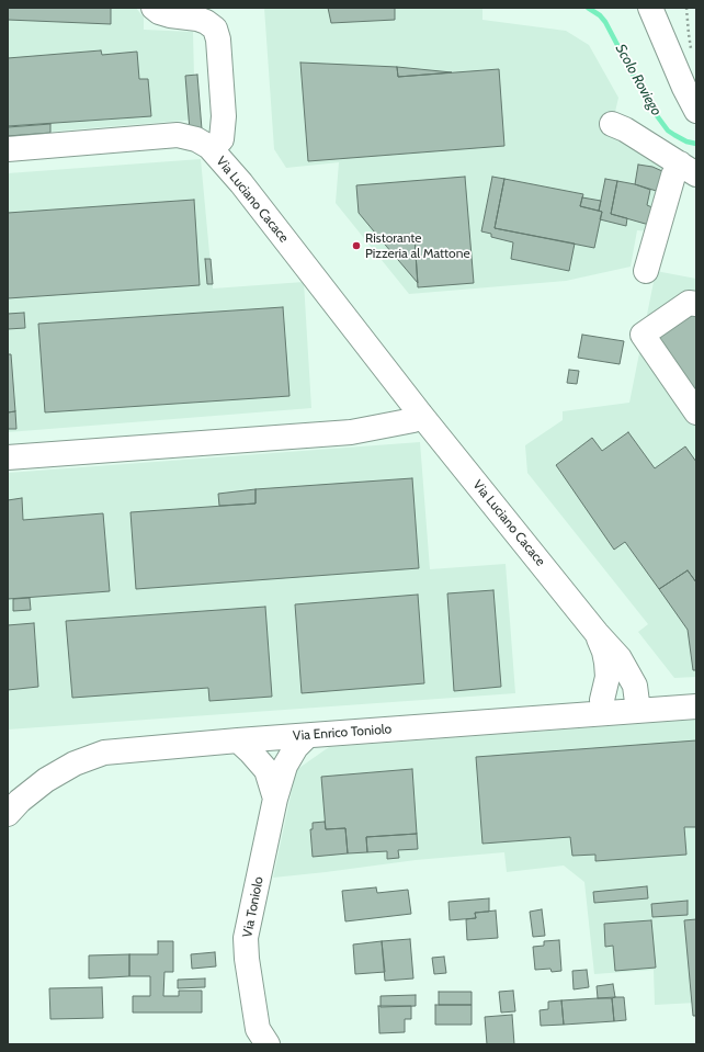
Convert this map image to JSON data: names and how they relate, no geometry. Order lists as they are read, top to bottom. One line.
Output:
{"streets":{"street":["Via Luciano Cacace","Via Enrico Toniolo","Via Toniolo"]},"crossings":[["Via Luciano Cacace","Via Enrico Toniolo"],["Via Enrico Toniolo","Via Toniolo"]],"water":["Scolo Roviego"],"places":["Ristorante Pizzeria al Mattone"]}
